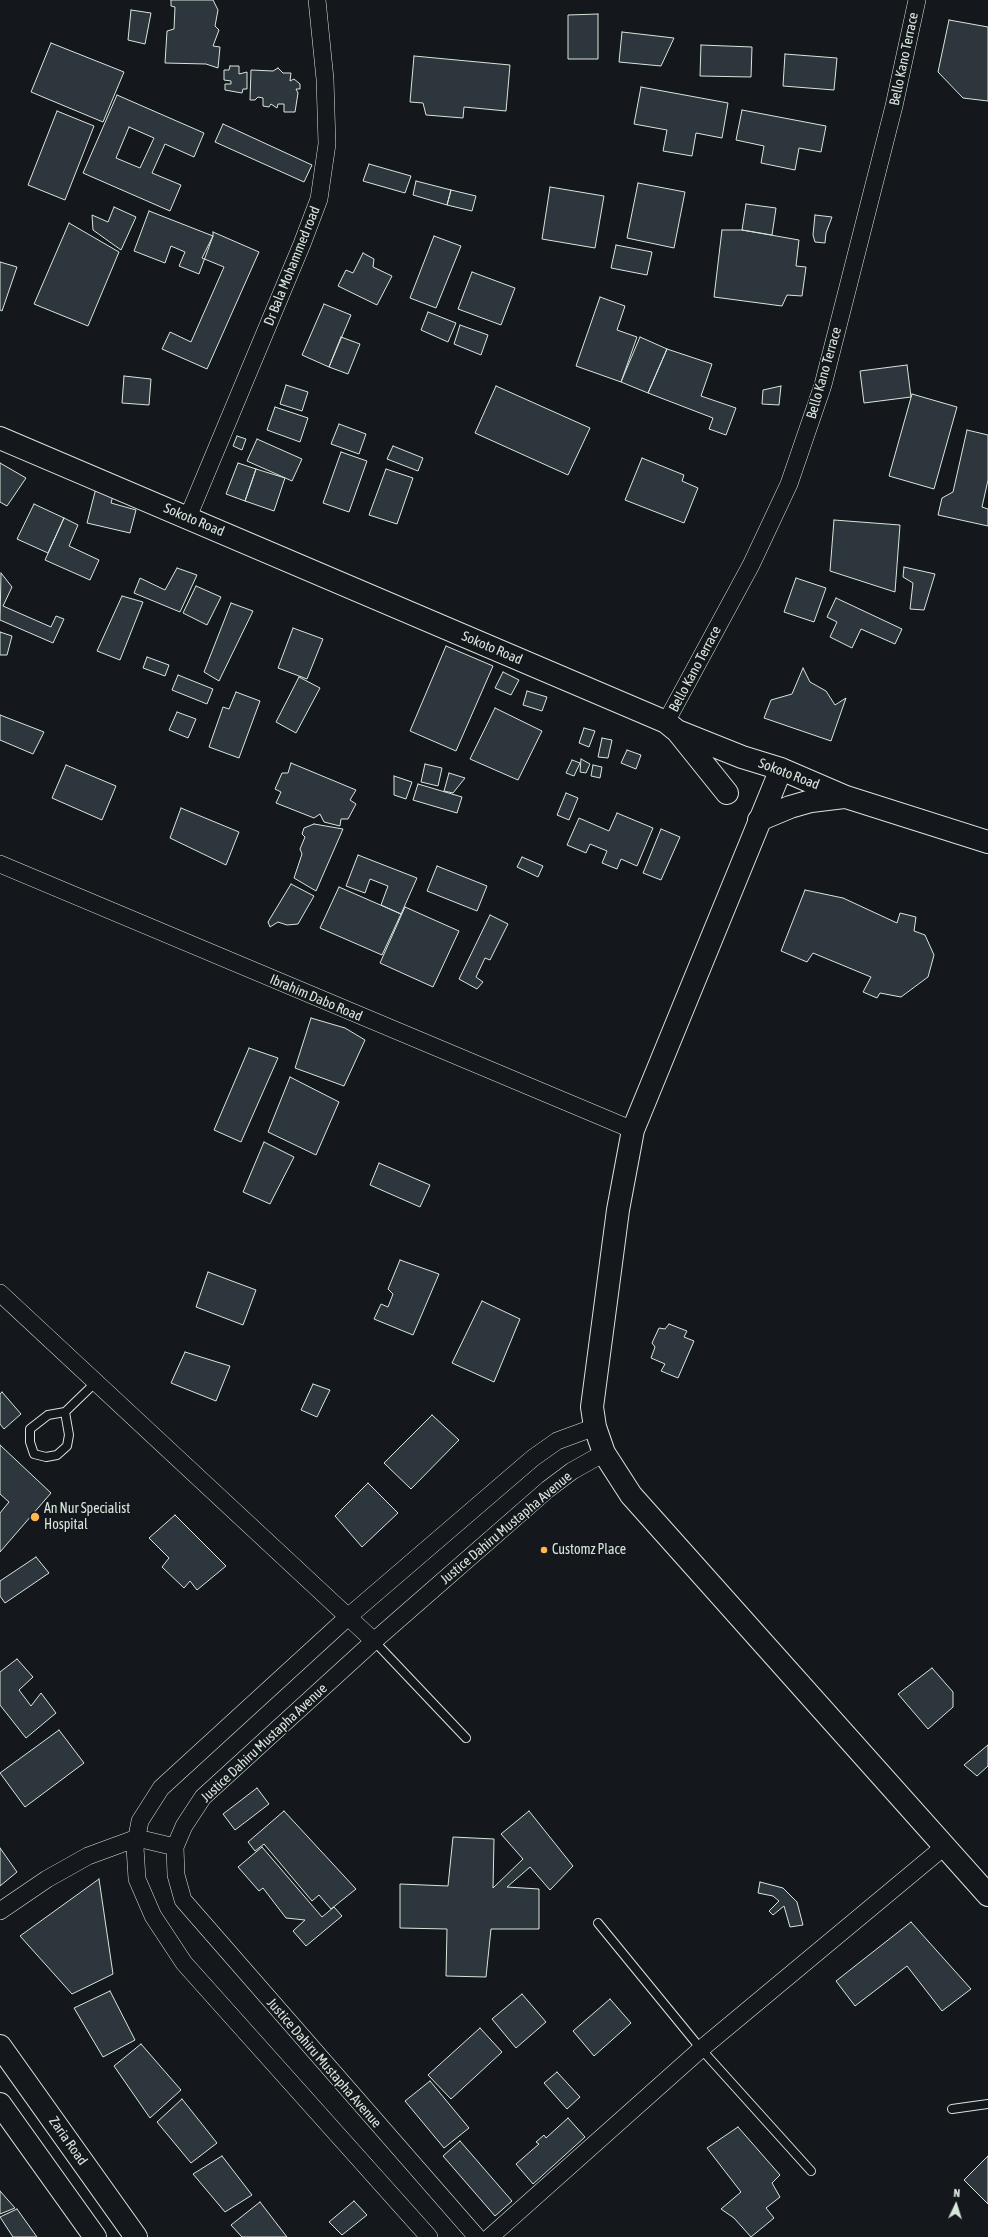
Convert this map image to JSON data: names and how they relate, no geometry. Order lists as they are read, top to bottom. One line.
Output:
{"streets":{"main road":["Sokoto Road","Zaria Road"],"street":["Bello Kano Terrace","Dr Bala Mohammed road","Ibrahim Dabo Road","Justice Dahiru Mustapha Avenue"]},"crossings":[["Bello Kano Terrace","Sokoto Road"],["Dr Bala Mohammed road","Sokoto Road"]],"places":["An Nur Specialist Hospital","Customz Place"],"north":"top"}
